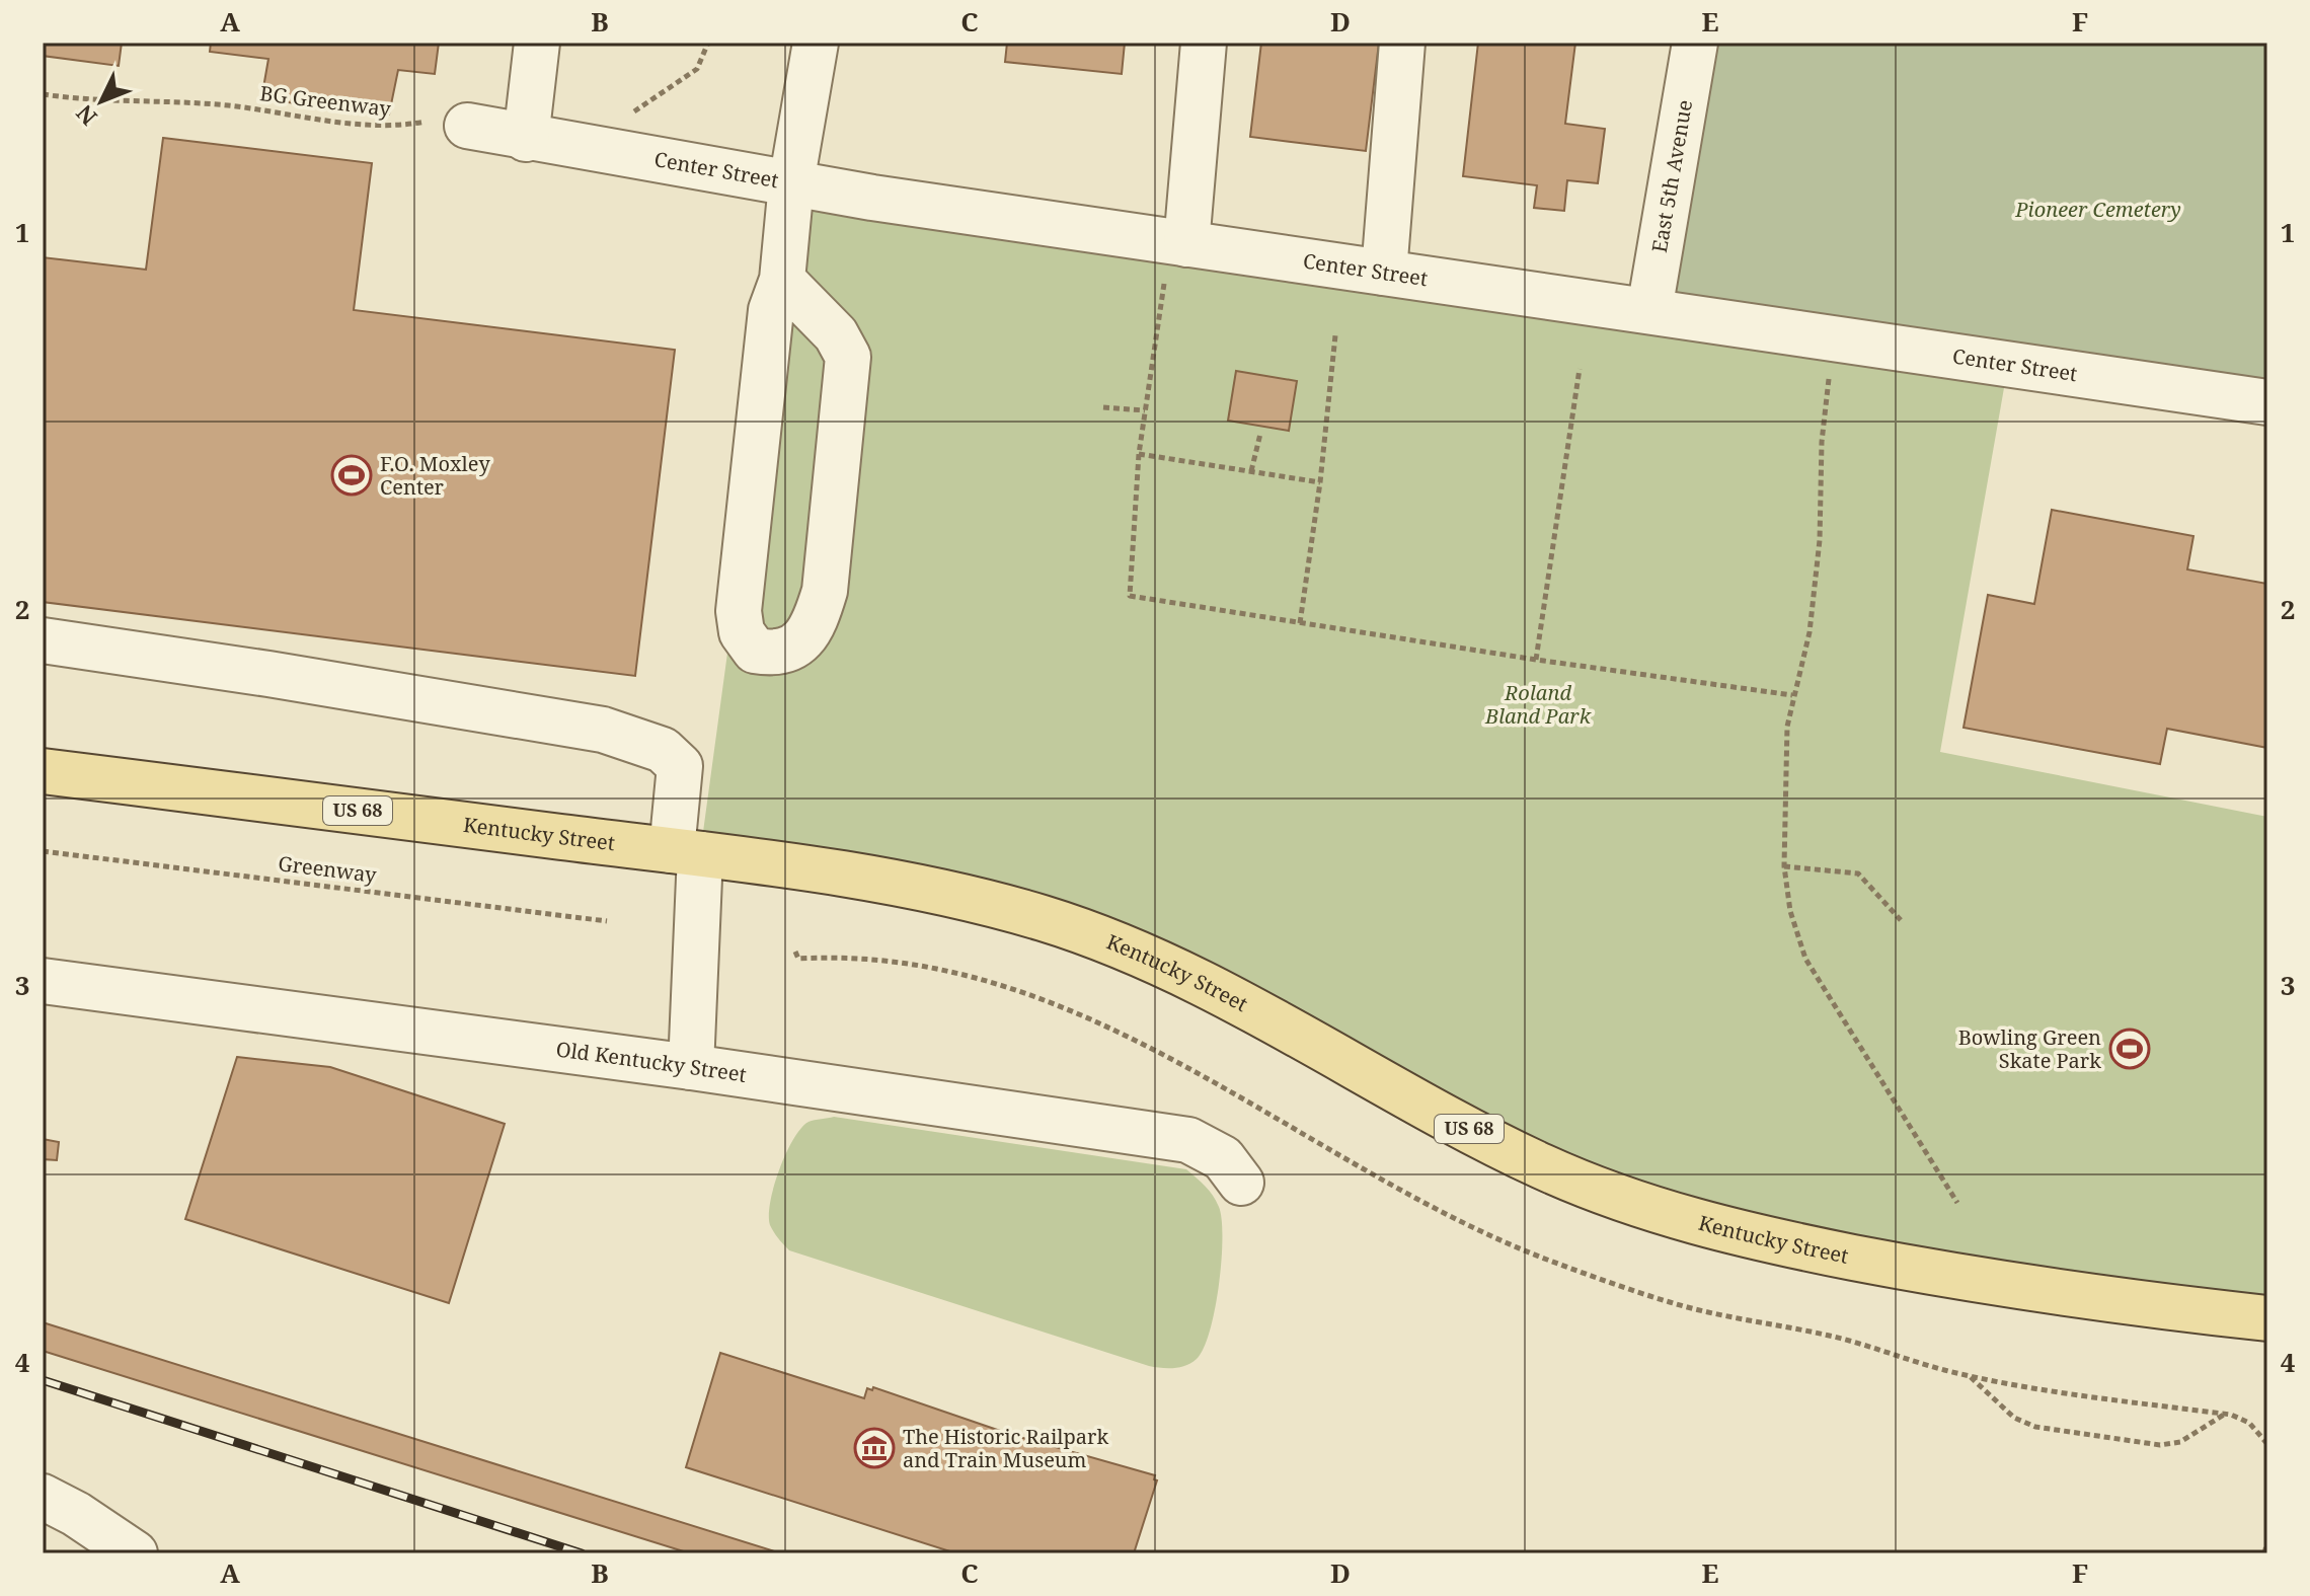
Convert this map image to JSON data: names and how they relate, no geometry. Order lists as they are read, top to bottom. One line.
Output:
{"streets":{"main road":["US 68","Kentucky Street"],"street":["Center Street","East 5th Avenue","Old Kentucky Street"],"path":["BG Greenway","Greenway"]},"crossings":[["BG Greenway","Center Street"],["Center Street","East 5th Avenue"]],"parks":["Pioneer Cemetery","Roland Bland Park"],"places":{"sports":["F.O. Moxley Center","Bowling Green Skate Park"],"museum":["The Historic Railpark and Train Museum"]},"north":"bottom left","grid":{"columns":["A","B","C","D","E","F"],"rows":["1","2","3","4"]}}
